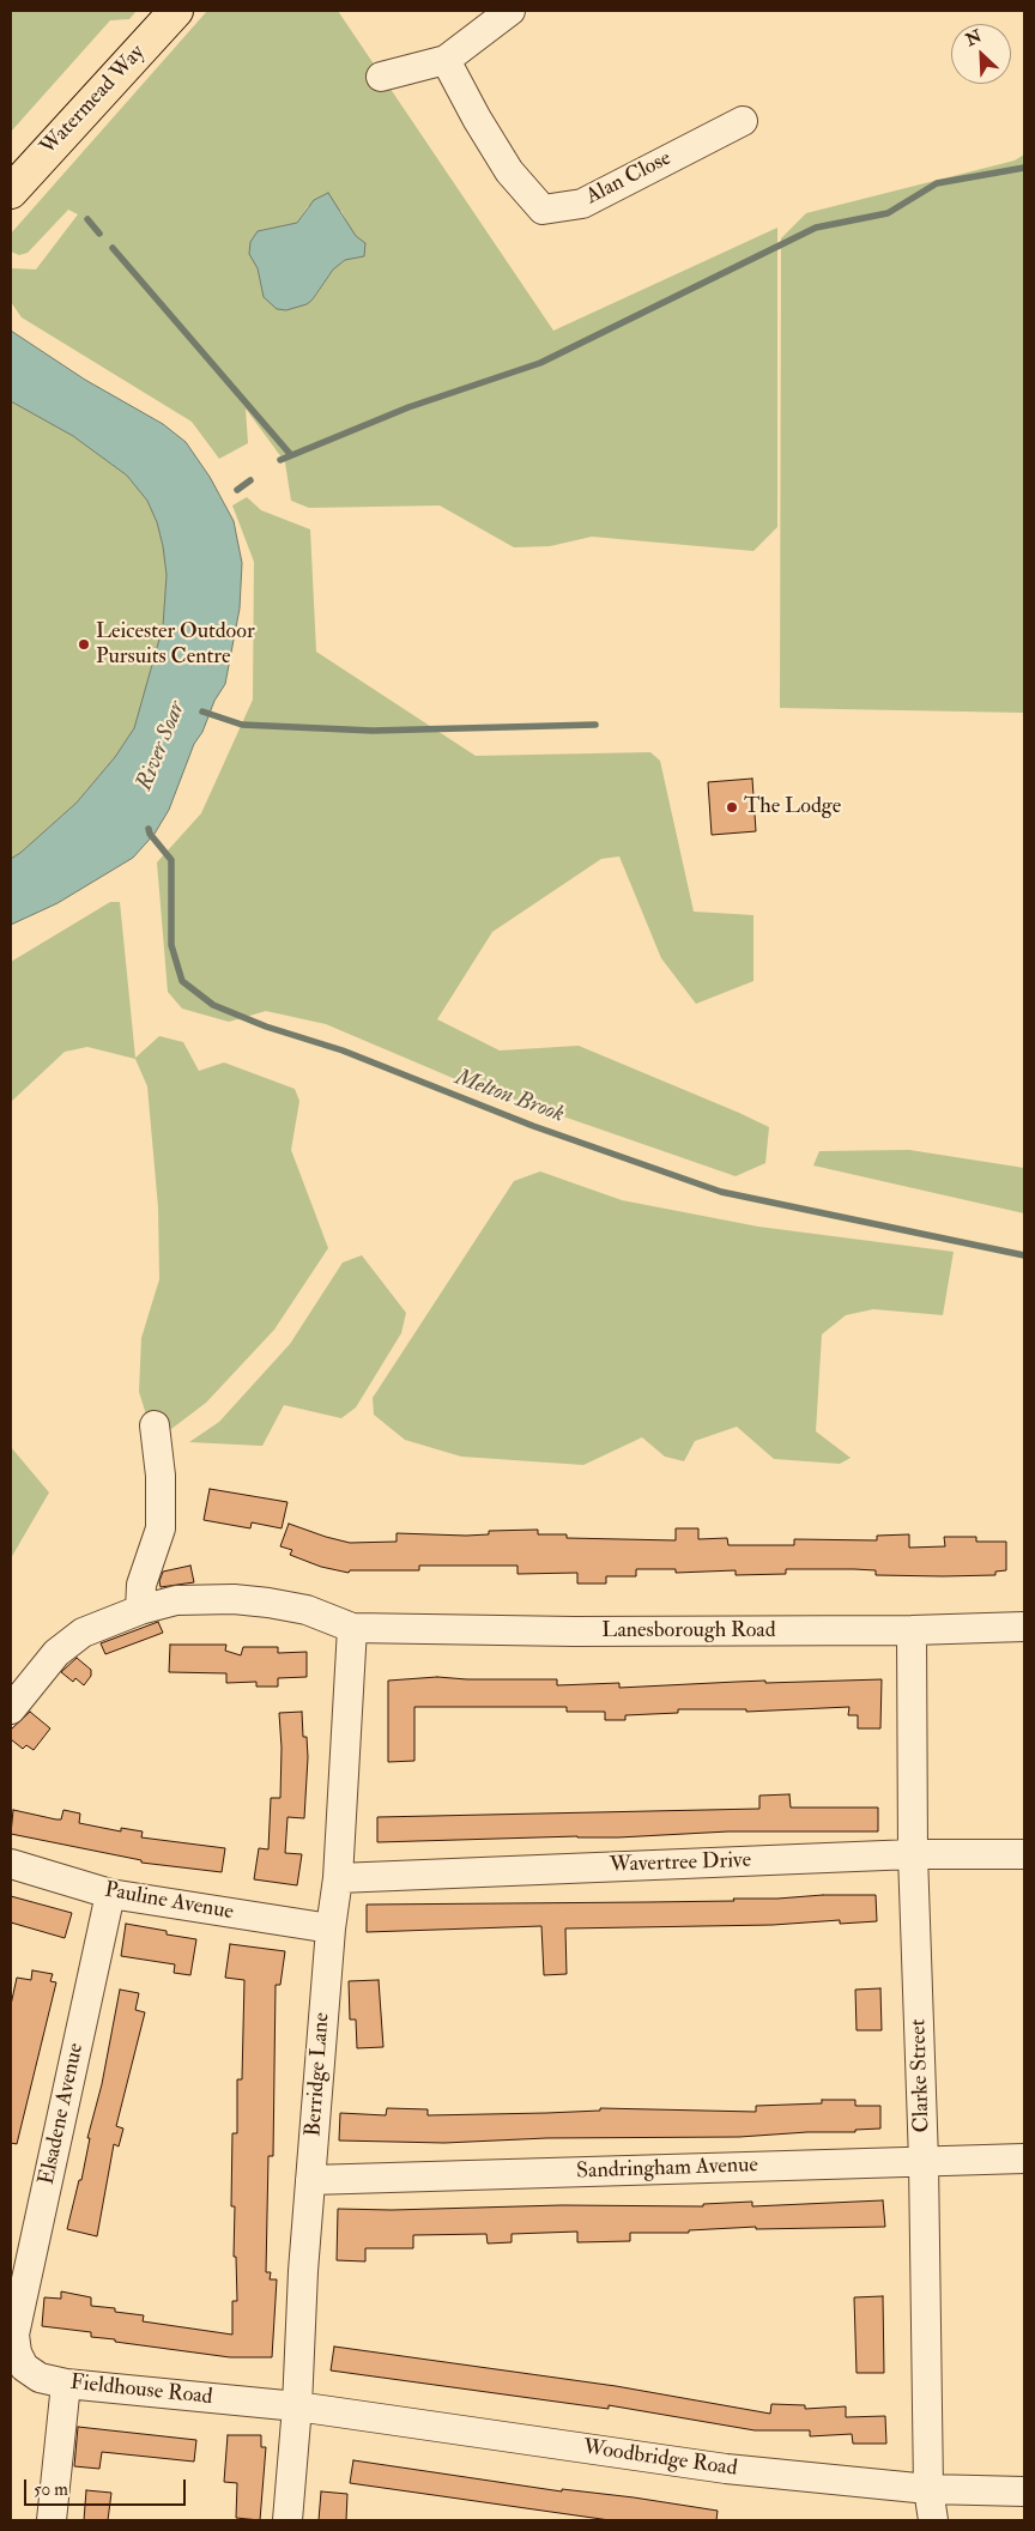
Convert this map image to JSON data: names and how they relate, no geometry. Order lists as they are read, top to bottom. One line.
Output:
{"streets":{"highway":["Watermead Way"],"street":["Alan Close","Lanesborough Road","Wavertree Drive","Pauline Avenue","Berridge Lane","Clarke Street","Elsadene Avenue","Sandringham Avenue","Fieldhouse Road","Woodbridge Road"]},"crossings":[["Lanesborough Road","Berridge Lane"],["Lanesborough Road","Clarke Street"],["Wavertree Drive","Berridge Lane"],["Wavertree Drive","Clarke Street"],["Pauline Avenue","Berridge Lane"],["Pauline Avenue","Elsadene Avenue"],["Berridge Lane","Sandringham Avenue"],["Berridge Lane","Fieldhouse Road"],["Berridge Lane","Woodbridge Road"],["Clarke Street","Sandringham Avenue"],["Clarke Street","Woodbridge Road"],["Elsadene Avenue","Fieldhouse Road"],["Fieldhouse Road","Woodbridge Road"]],"water":["River Soar","Melton Brook"],"places":["Leicester Outdoor Pursuits Centre","The Lodge"],"scale_bar":"50 m","north":"top left"}
